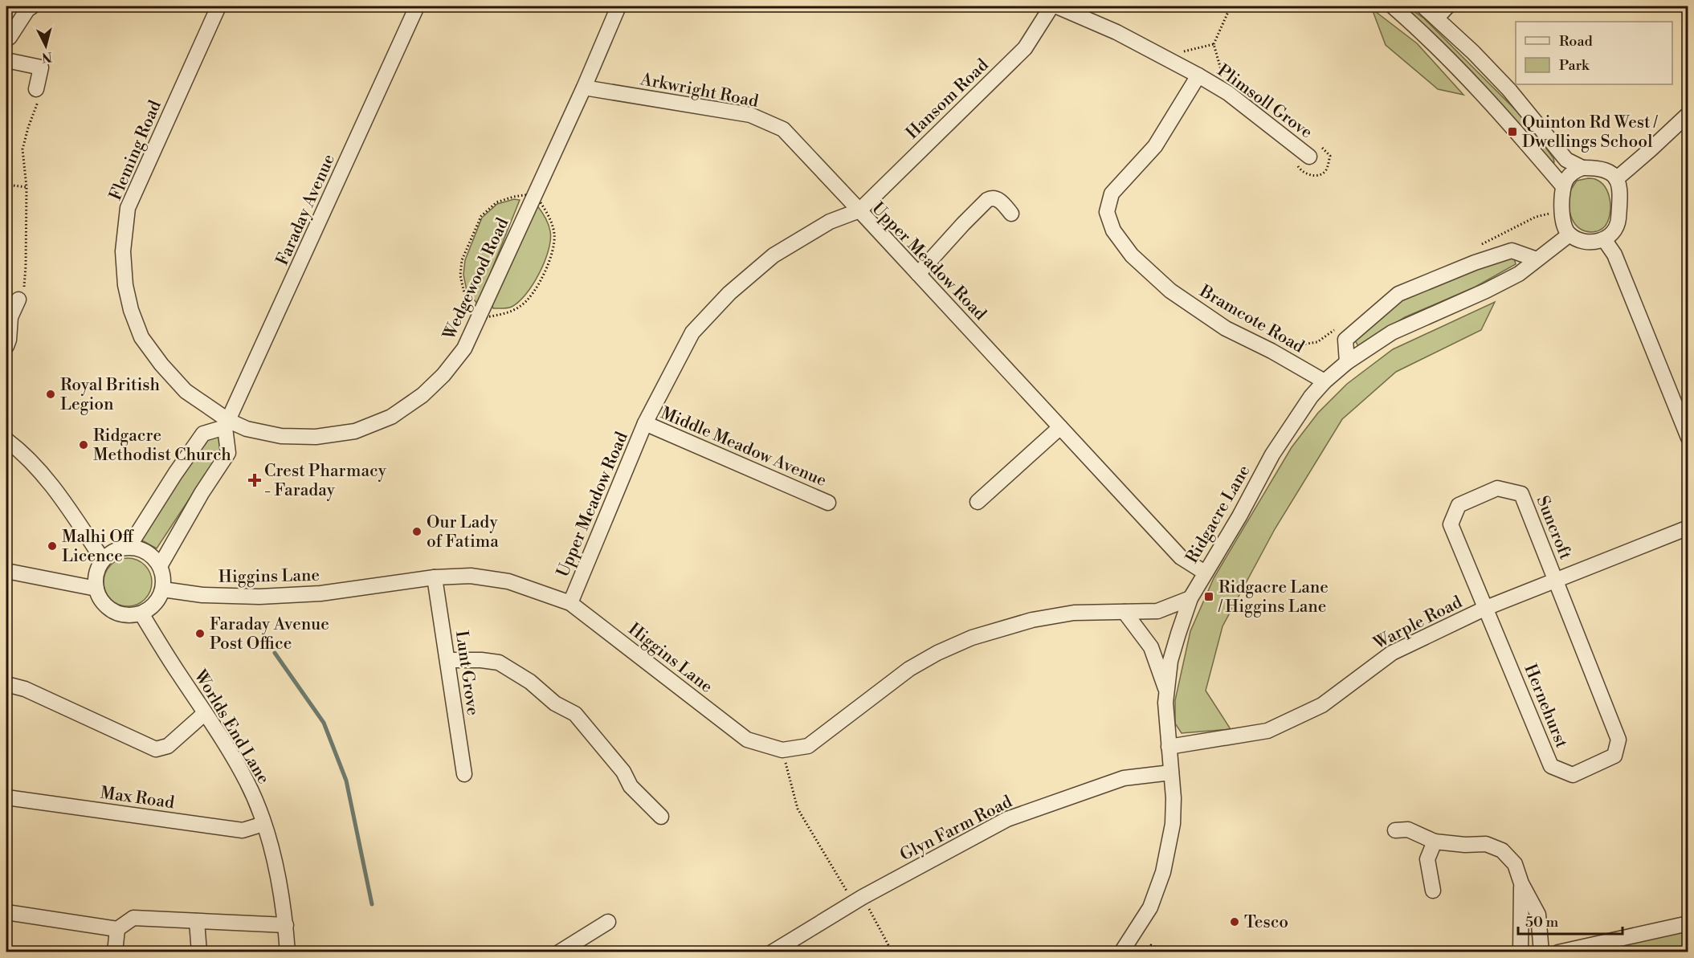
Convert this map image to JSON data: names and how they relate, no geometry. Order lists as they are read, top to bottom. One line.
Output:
{"streets":{"street":["Arkwright Road","Hansom Road","Plimsoll Grove","Fleming Road","Faraday Avenue","Upper Meadow Road","Wedgewood Road","Bramcote Road","Middle Meadow Avenue","Ridgacre Lane","Suncroft","Higgins Lane","Warple Road","Lunt Grove","Hernehurst","Worlds End Lane","Max Road","Glyn Farm Road"]},"crossings":[["Arkwright Road","Hansom Road"],["Arkwright Road","Upper Meadow Road"],["Arkwright Road","Wedgewood Road"],["Hansom Road","Upper Meadow Road"],["Plimsoll Grove","Bramcote Road"],["Fleming Road","Faraday Avenue"],["Fleming Road","Wedgewood Road"],["Faraday Avenue","Wedgewood Road"],["Upper Meadow Road","Middle Meadow Avenue"],["Upper Meadow Road","Ridgacre Lane"],["Upper Meadow Road","Higgins Lane"],["Bramcote Road","Ridgacre Lane"],["Ridgacre Lane","Higgins Lane"],["Ridgacre Lane","Warple Road"],["Ridgacre Lane","Glyn Farm Road"],["Suncroft","Warple Road"],["Suncroft","Hernehurst"],["Higgins Lane","Lunt Grove"],["Higgins Lane","Worlds End Lane"],["Warple Road","Hernehurst"],["Worlds End Lane","Max Road"]],"places":{"transit":["Quinton Rd West / Dwellings School","Ridgacre Lane / Higgins Lane"],"other":["Royal British Legion","Ridgacre Methodist Church","Our Lady of Fatima","Malhi Off Licence","Faraday Avenue Post Office","Tesco"],"health":["Crest Pharmacy - Faraday"]},"legend":["Road","Park"],"scale_bar":"50 m","north":"bottom"}
